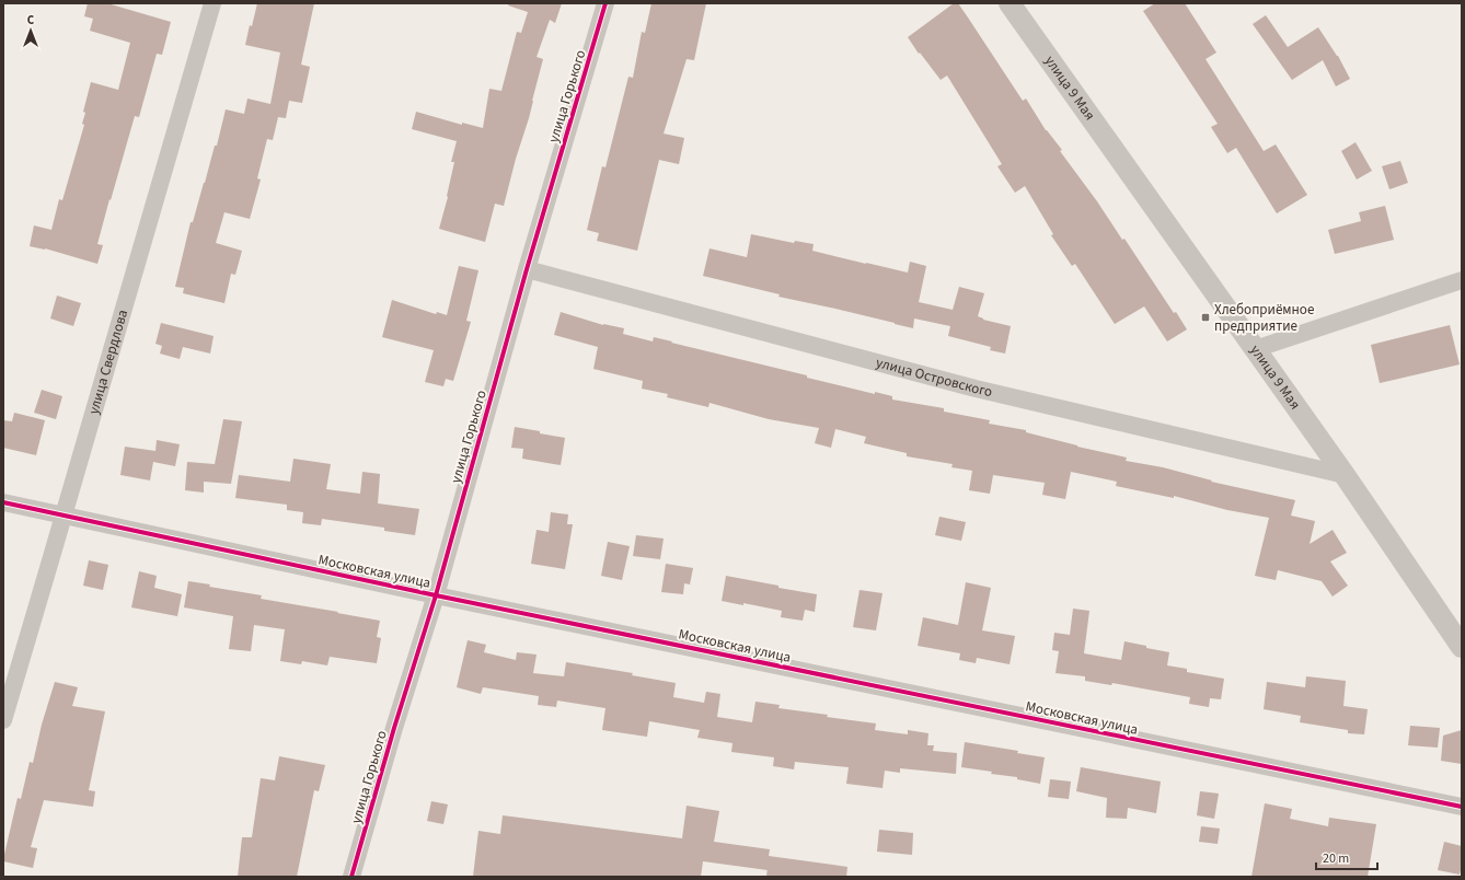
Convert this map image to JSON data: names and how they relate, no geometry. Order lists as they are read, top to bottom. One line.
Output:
{"streets":{"street":["улица 9 Мая","улица Горького","улица Свердлова","улица Островского","Московская улица"]},"crossings":[["улица 9 Мая","улица Островского"],["улица Горького","улица Островского"],["улица Горького","Московская улица"],["улица Свердлова","Московская улица"]],"places":{"transit":["Хлебоприёмное предприятие"]},"scale_bar":"20 m","north":"top"}
